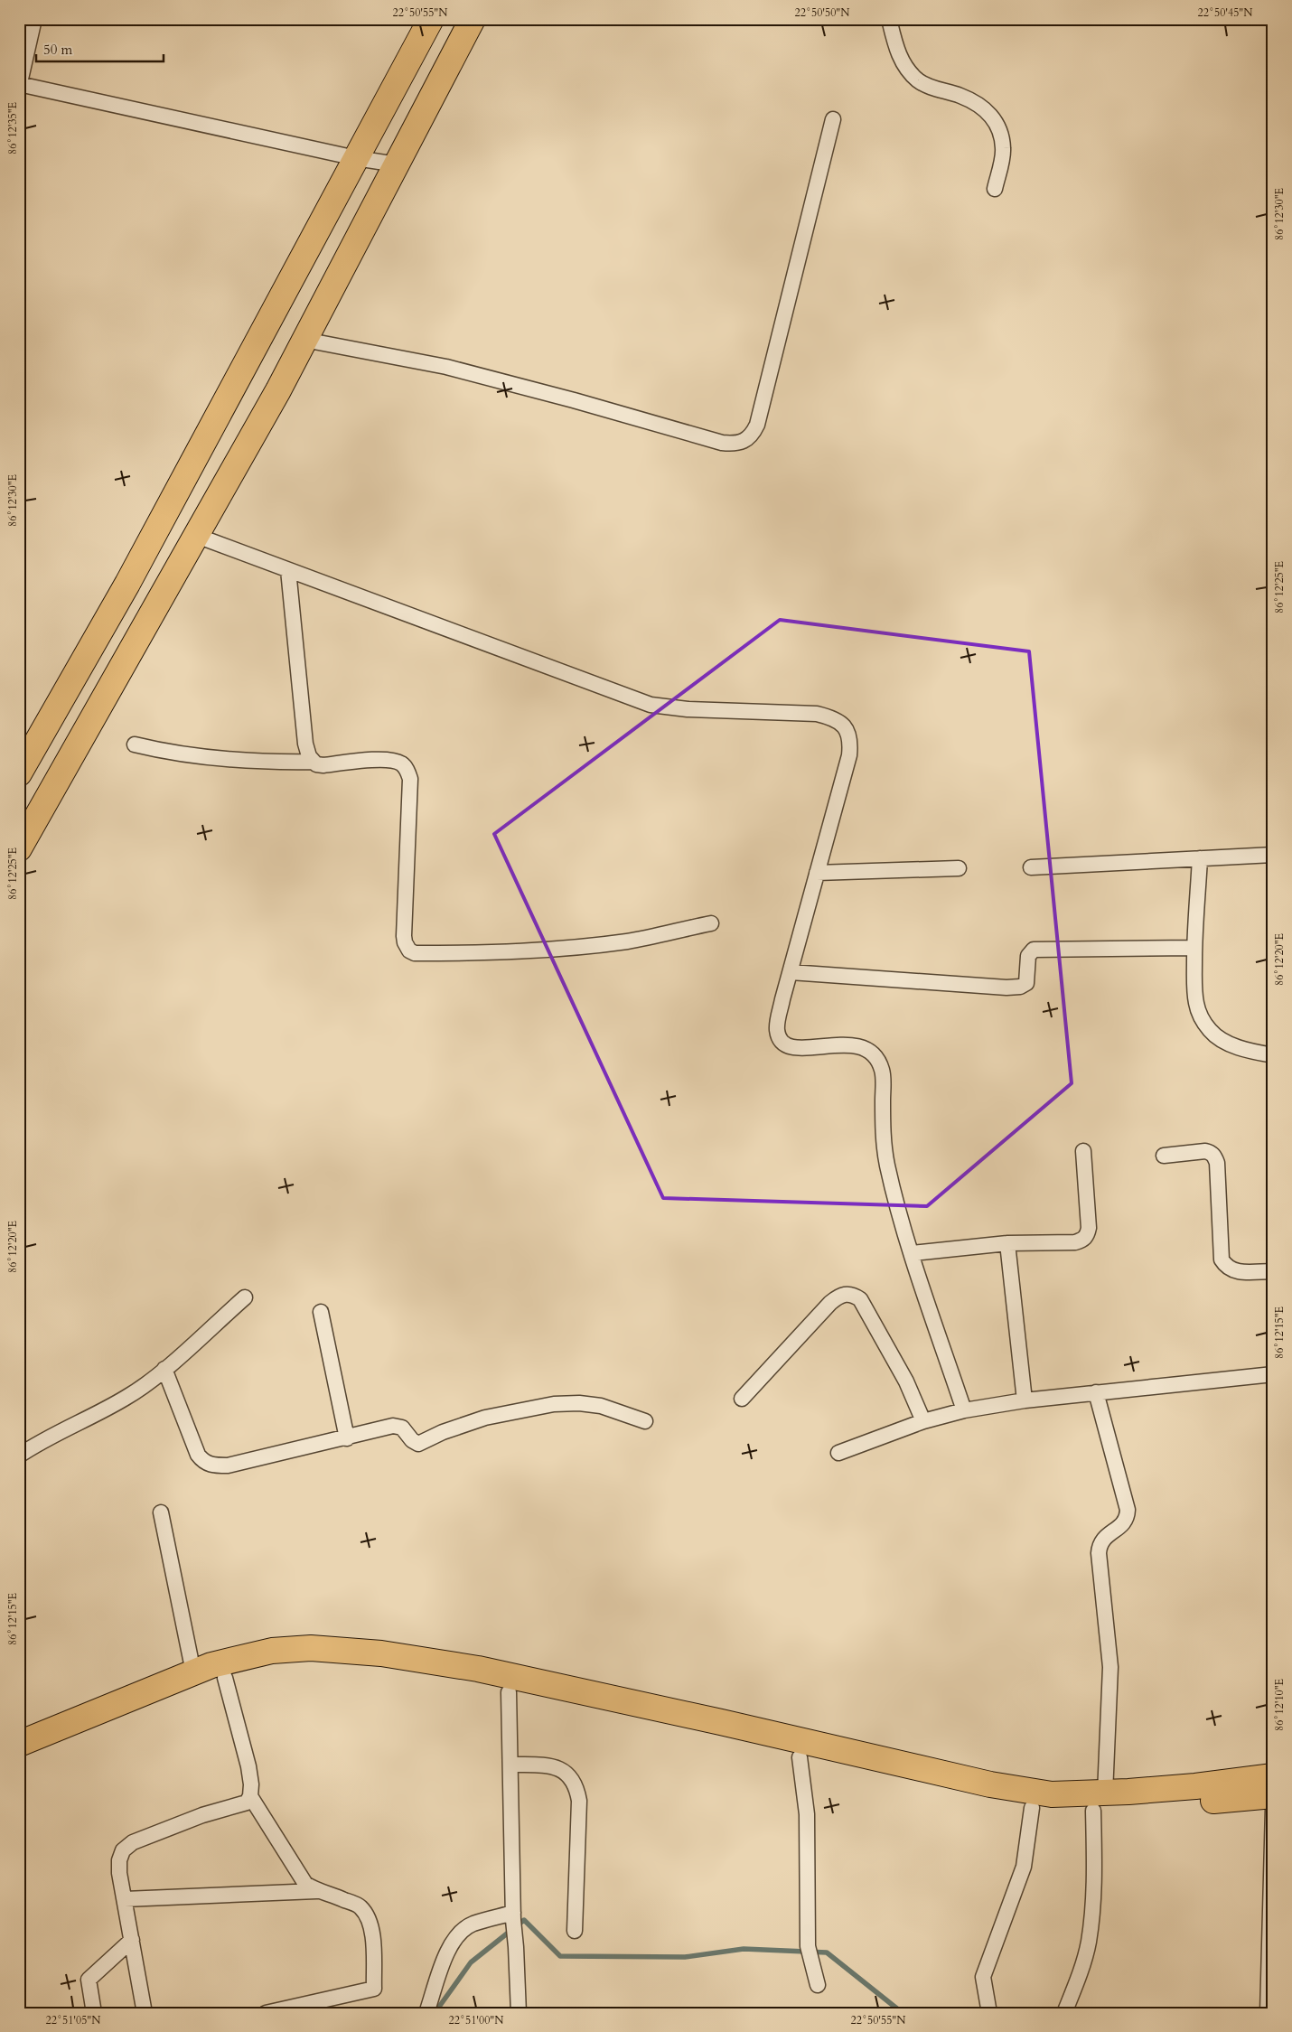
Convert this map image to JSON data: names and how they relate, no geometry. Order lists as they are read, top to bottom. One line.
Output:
{"scale_bar":"50 m","coordinates":["22°50'55\"N","22°50'50\"N","22°50'45\"N","86°12'35\"E","86°12'30\"E","86°12'25\"E","86°12'20\"E","86°12'15\"E","86°12'10\"E","22°51'05\"N","22°51'00\"N"]}
